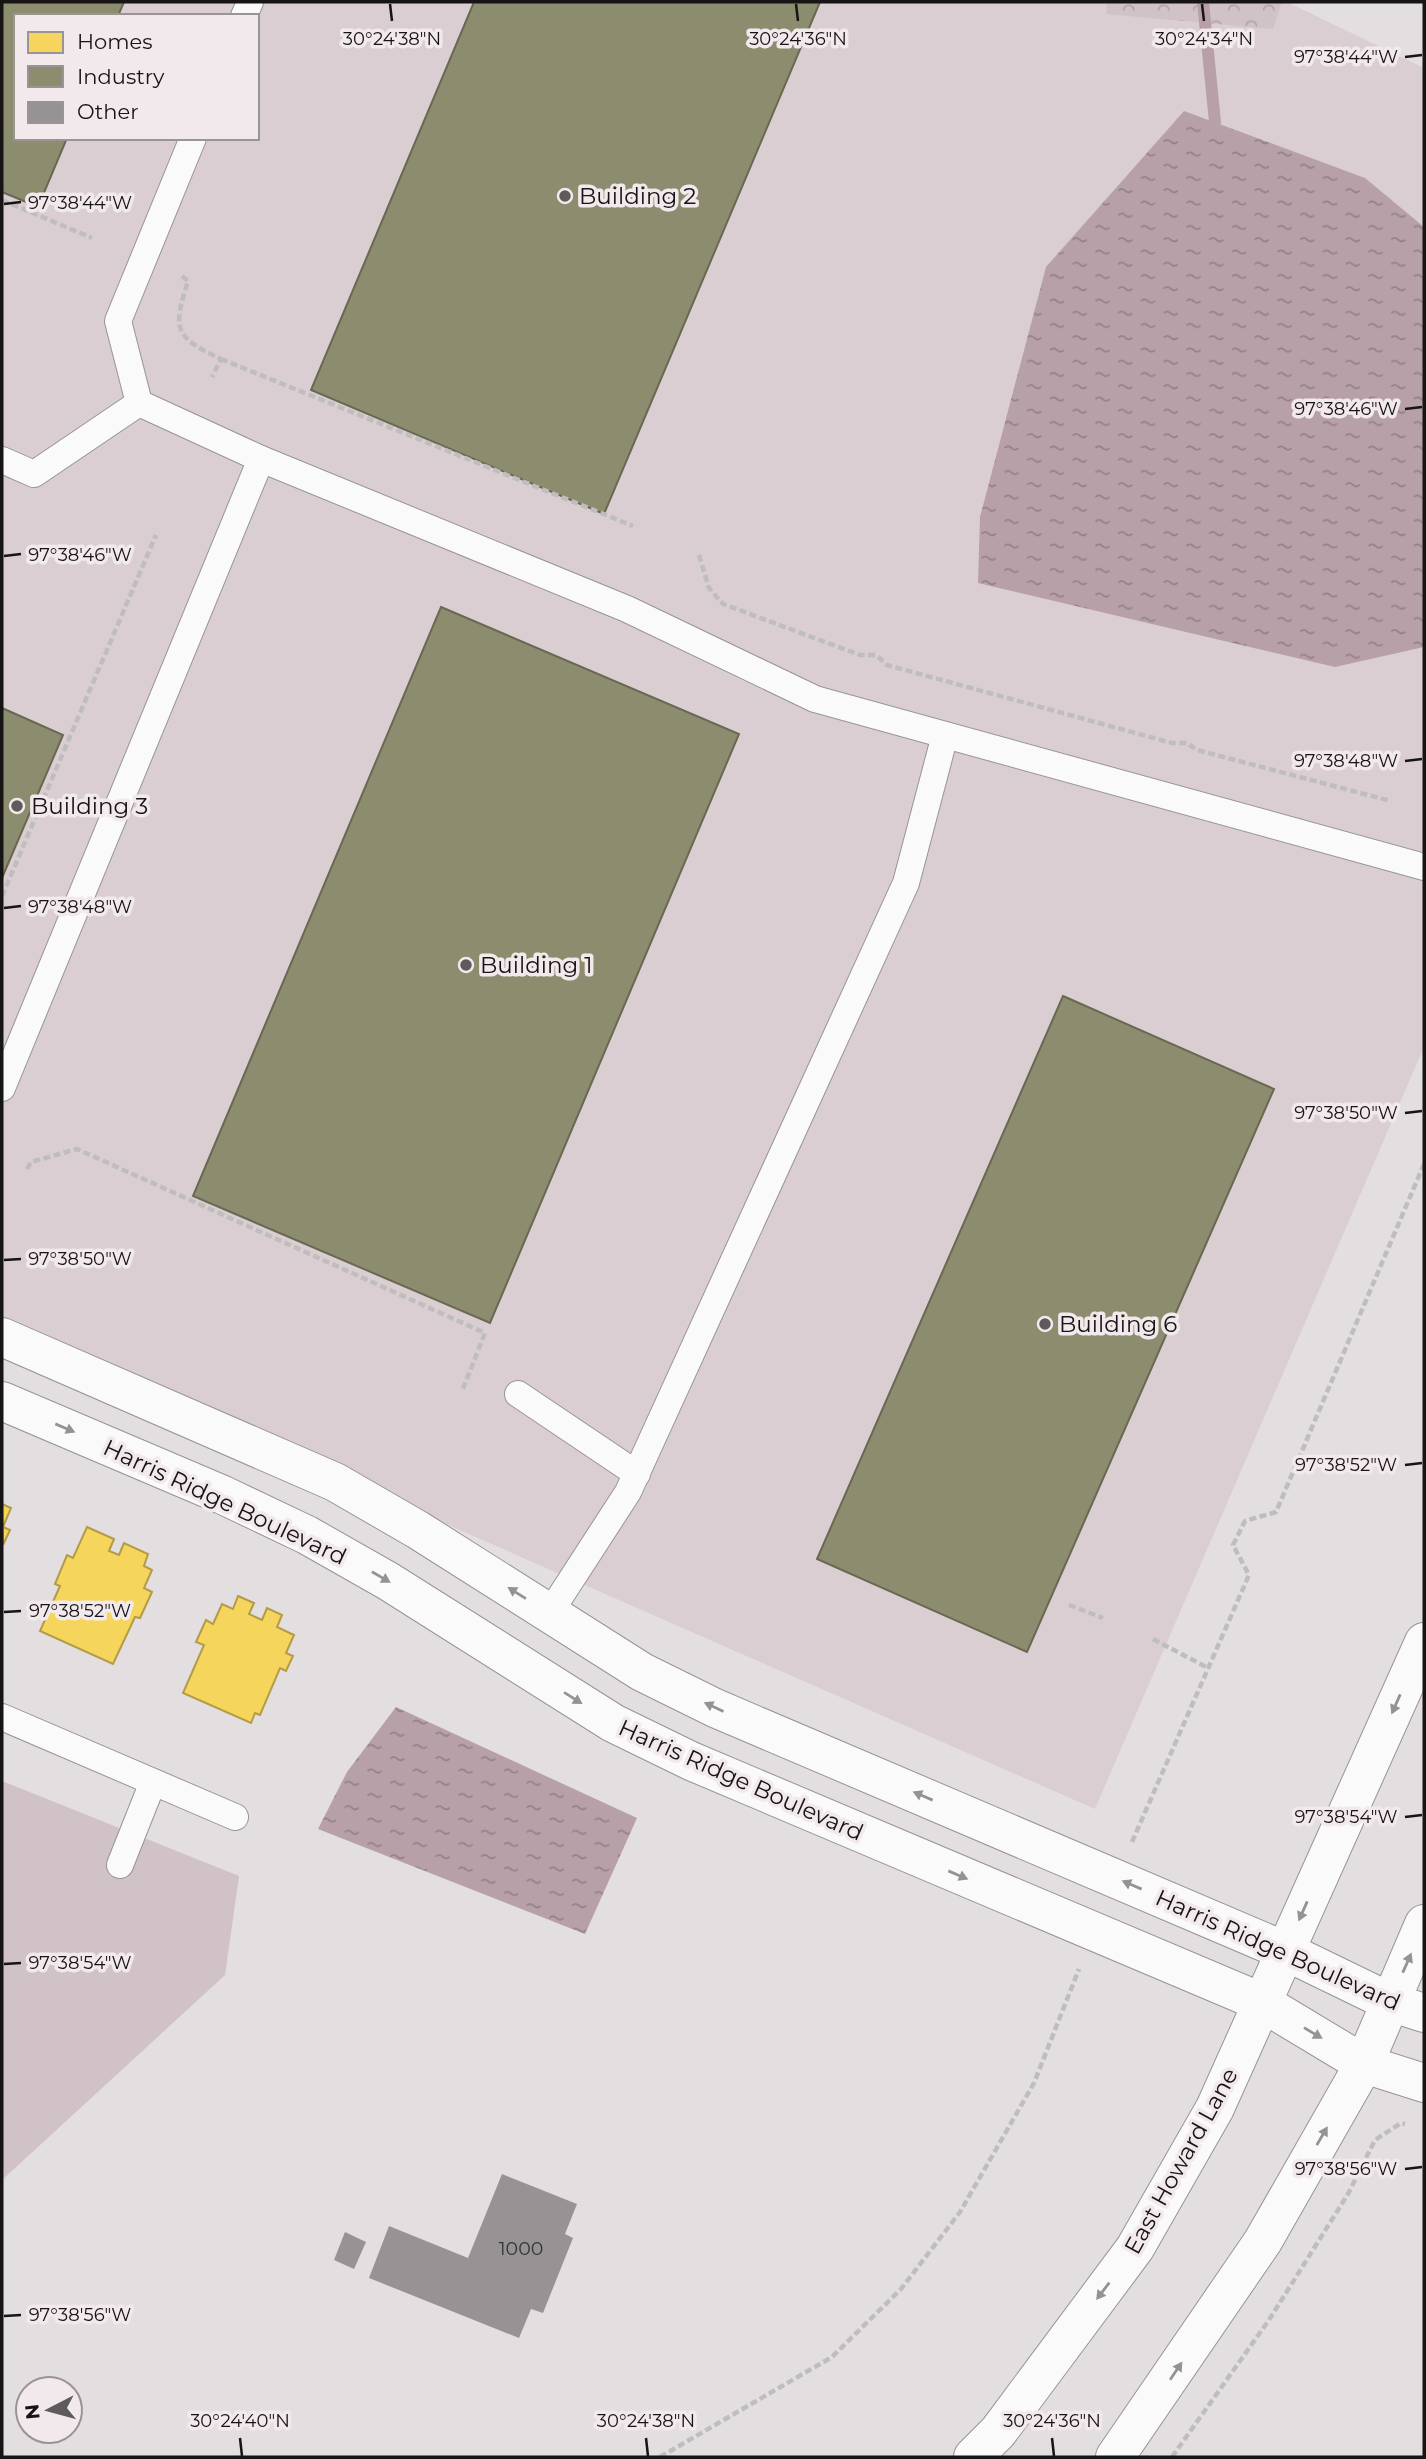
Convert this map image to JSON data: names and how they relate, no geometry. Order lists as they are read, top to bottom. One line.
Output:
{"streets":{"street":["Harris Ridge Boulevard","East Howard Lane"]},"crossings":[["Harris Ridge Boulevard","East Howard Lane"]],"places":["Building 2","Building 3","Building 1","Building 6"],"house_numbers":["1000"],"legend":["Homes","Industry","Other"],"north":"left","coordinates":["30°24'38\"N","30°24'36\"N","30°24'34\"N","97°38'44\"W","97°38'46\"W","97°38'48\"W","97°38'50\"W","97°38'52\"W","97°38'54\"W","97°38'56\"W","30°24'40\"N"]}
